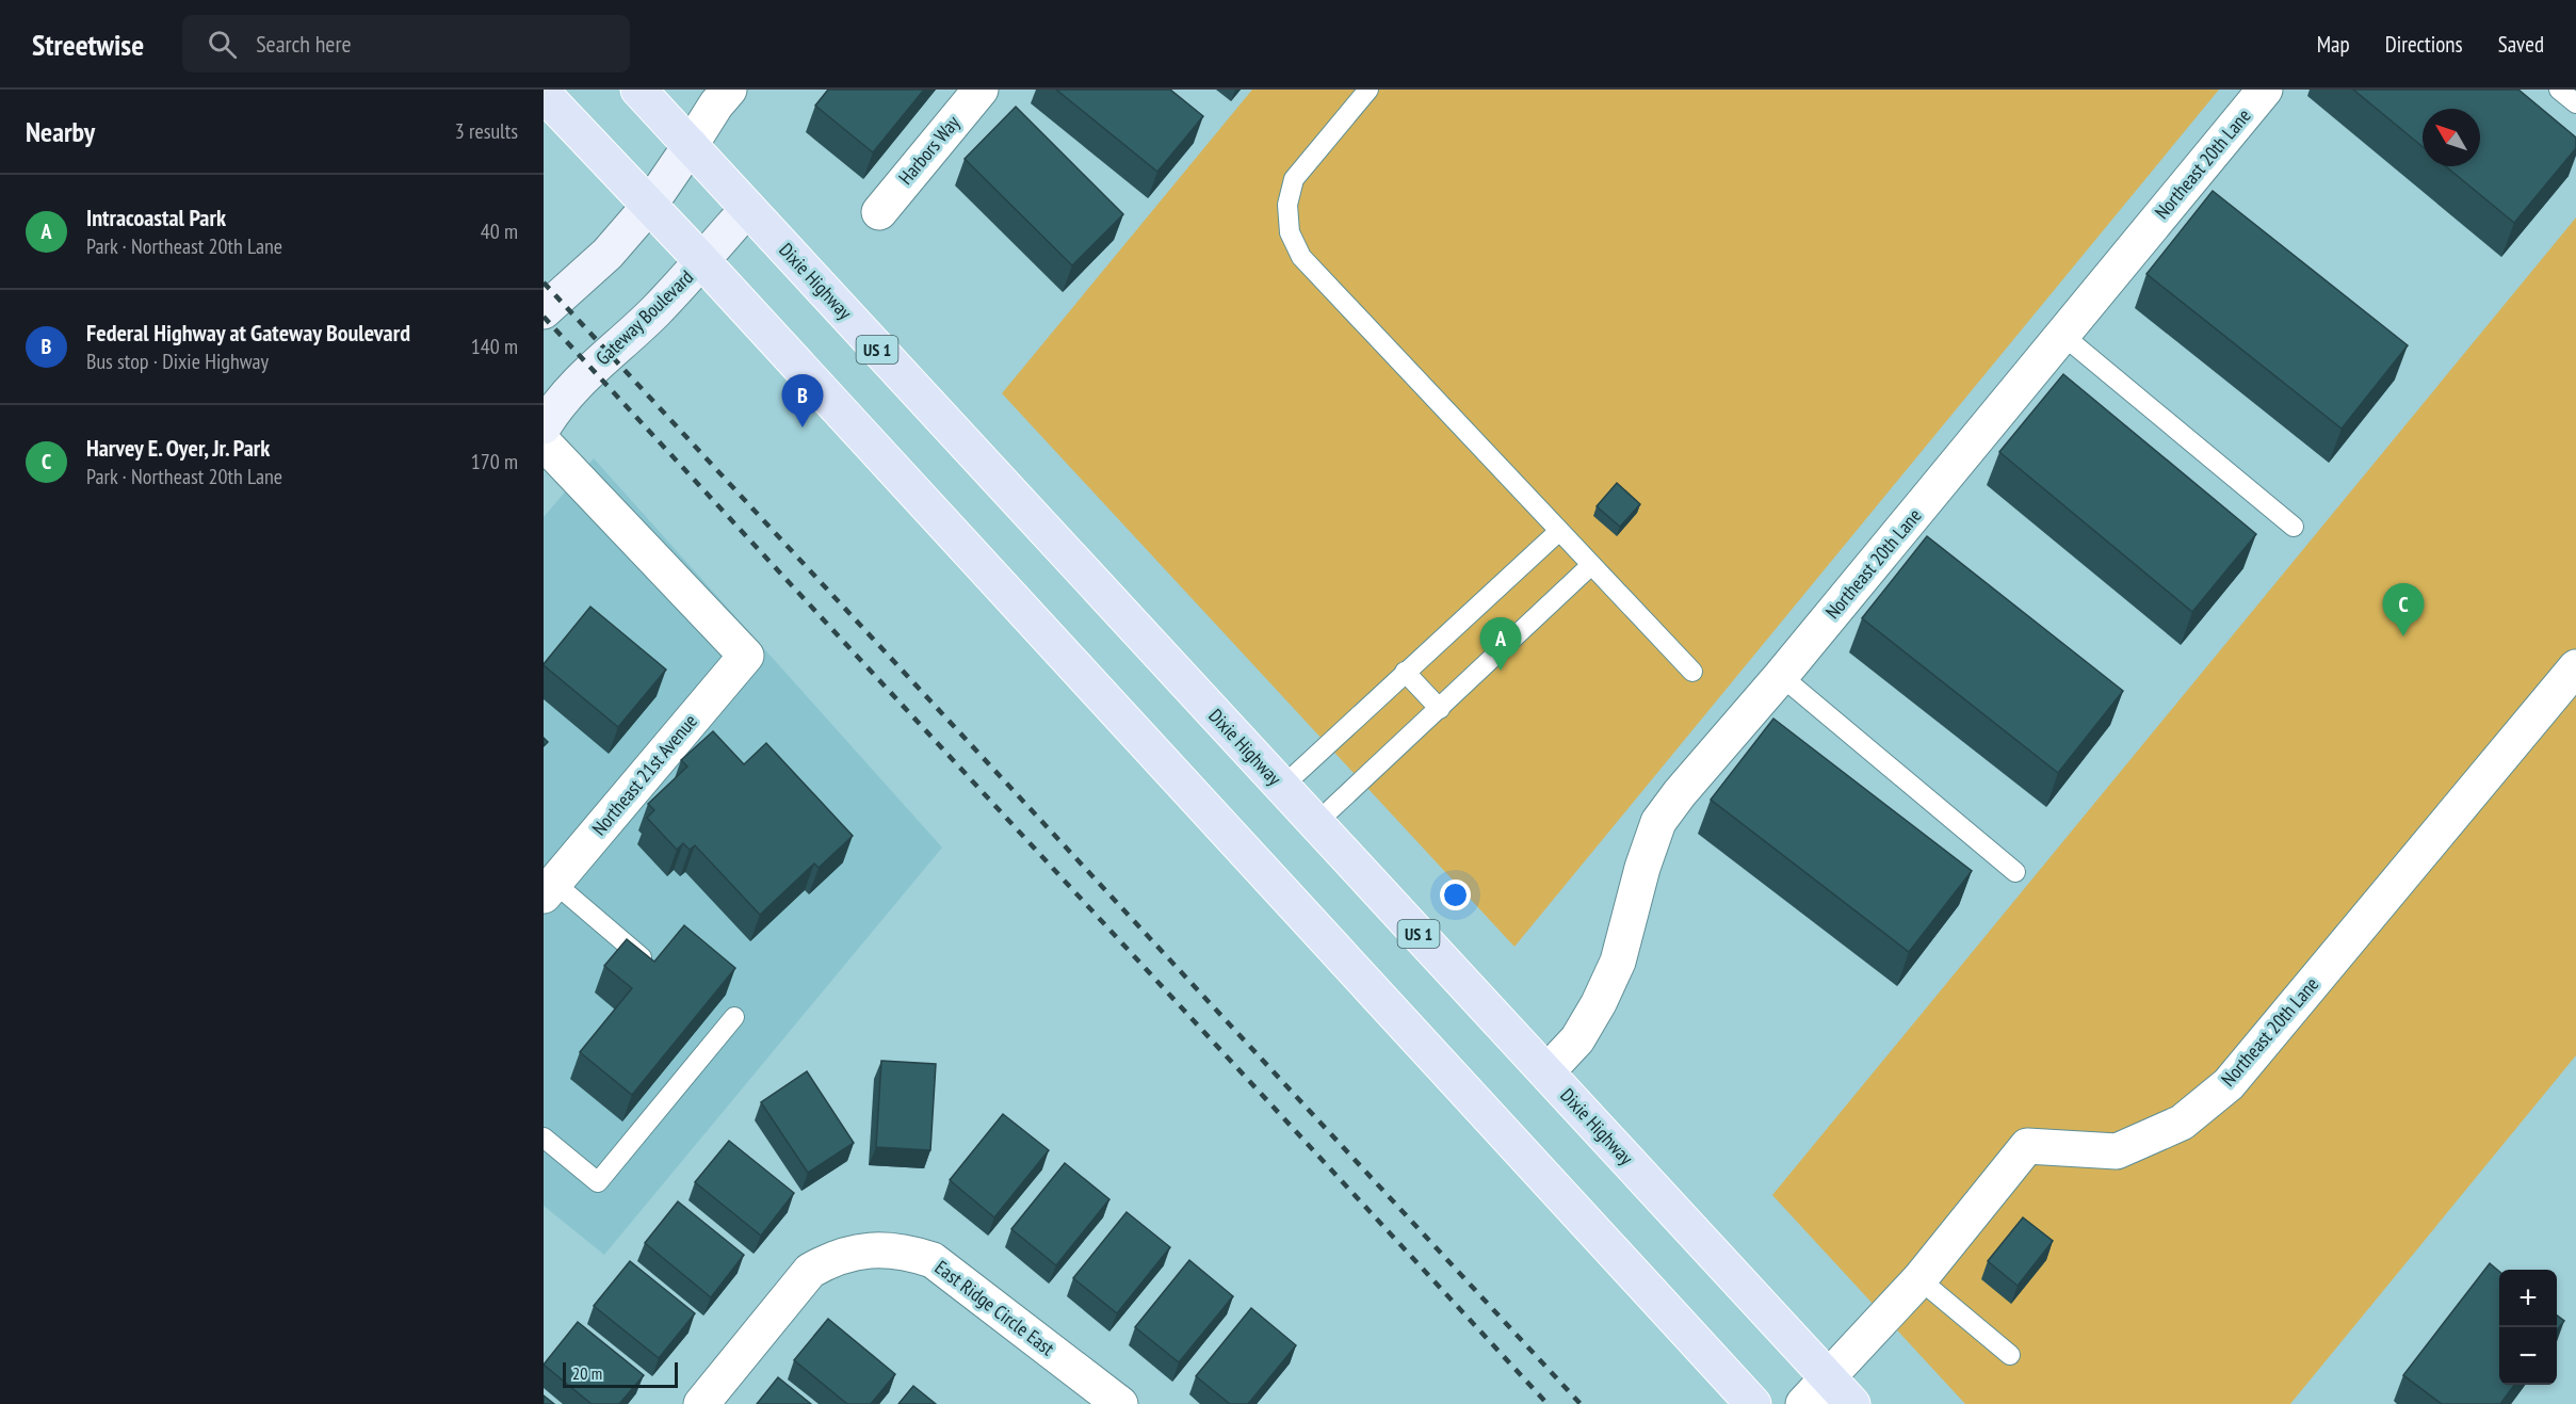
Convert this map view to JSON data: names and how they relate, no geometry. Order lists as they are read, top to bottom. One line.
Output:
{"streets":{"main road":["Dixie Highway","Gateway Boulevard","US 1"],"street":["Harbors Way","Northeast 20th Lane","Northeast 21st Avenue","East Ridge Circle East"]},"crossings":[["Northeast 20th Lane","Dixie Highway"],["Dixie Highway","Gateway Boulevard"]],"scale_bar":"20 m","north":"top left","page":{"header":"Streetwise","search":"Search here","nav":["Map","Directions","Saved"],"heading":["Nearby","3 results"],"list":[{"mark":"A","name":"Intracoastal Park","note":"Park · Northeast 20th Lane","value":"40 m"},{"mark":"B","name":"Federal Highway at Gateway Boulevard","note":"Bus stop · Dixie Highway","value":"140 m"},{"mark":"C","name":"Harvey E. Oyer, Jr. Park","note":"Park · Northeast 20th Lane","value":"170 m"}],"pins":["B","C","A"],"map_buttons":["+","−"],"scale":"20 m"}}
